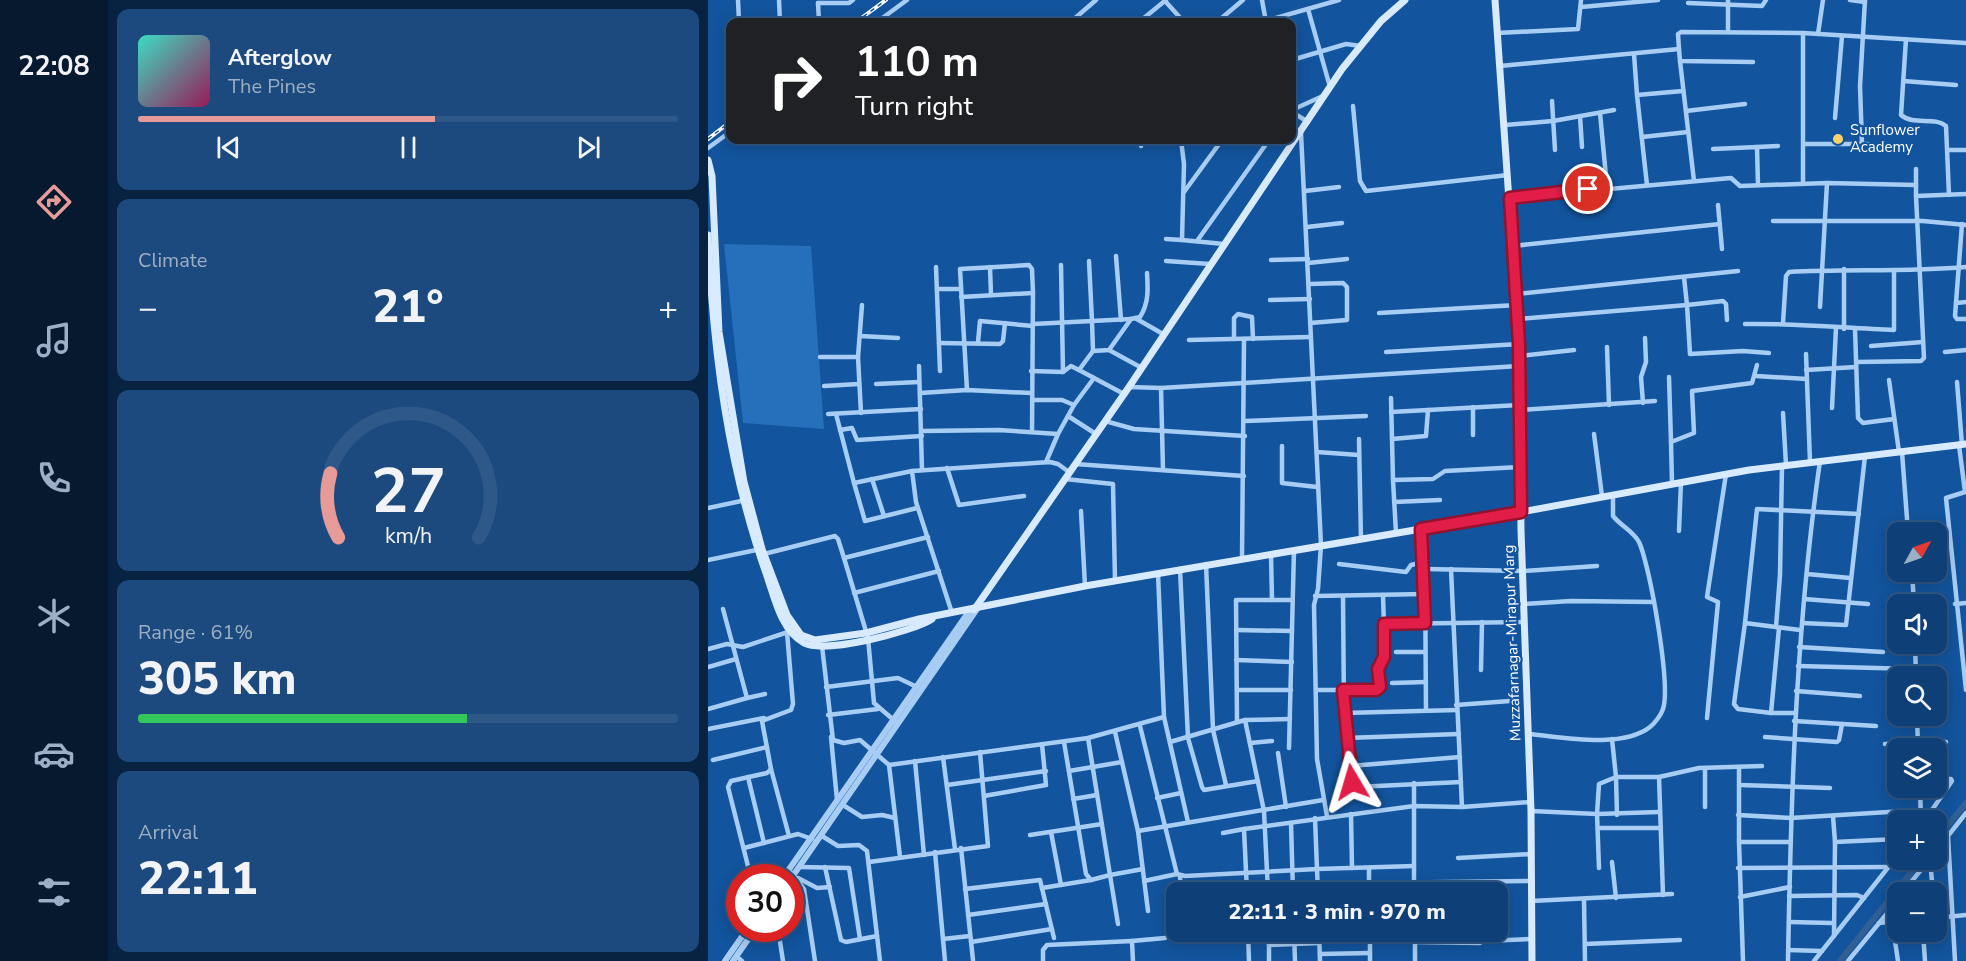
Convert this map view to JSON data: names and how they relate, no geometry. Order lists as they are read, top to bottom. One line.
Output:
{"streets":{"main road":["Muzzafarnagar-Mirapur Marg"]},"places":["Sunflower Academy"],"north":"top right","page":{"tabs":"22:08","turn":["110 m","Turn right"],"song":["Afterglow","The Pines"],"tile":["Climate",["Range · 61%","305 km"],["Arrival","22:11"]],"heat":["−","21°","+"],"map_buttons":["+","−"],"limit":"30","trip":"22:11 · 3 min · 970 m","gauge":["27","km/h"]}}
